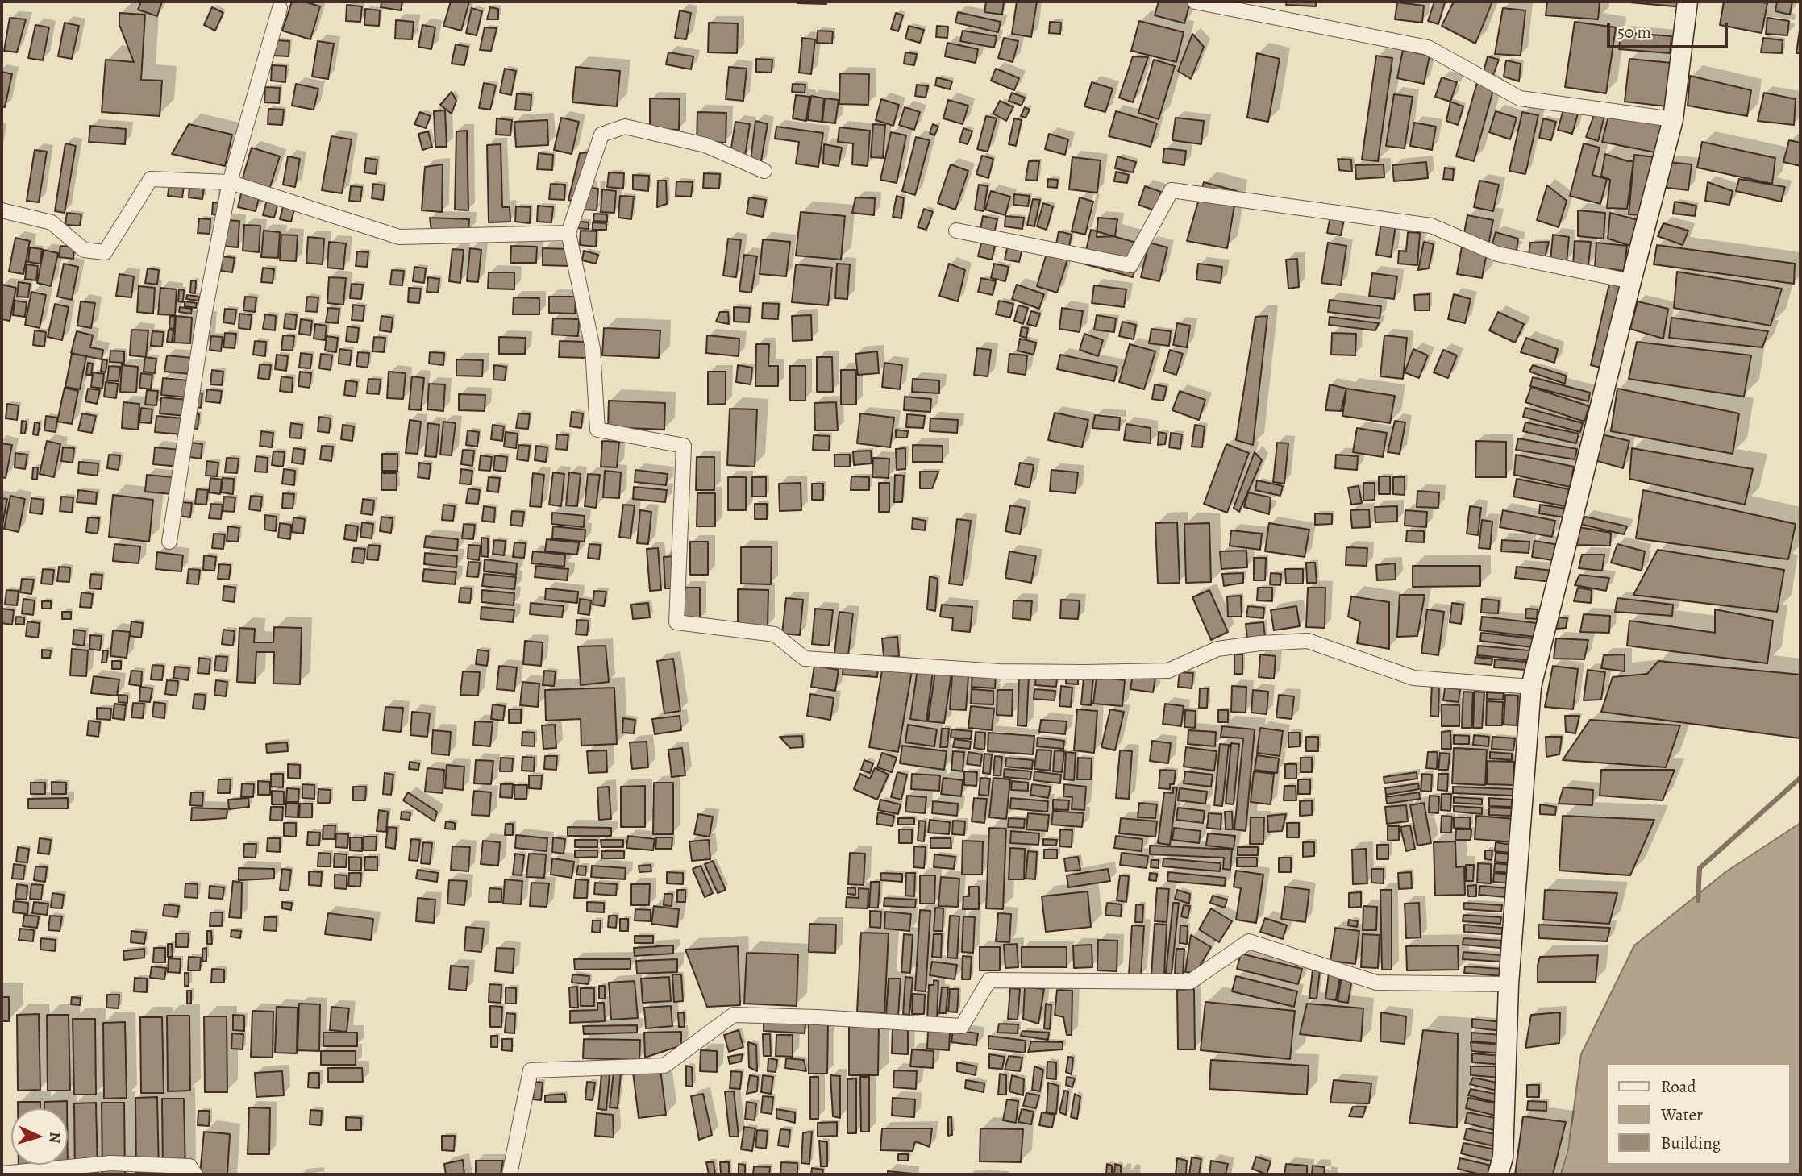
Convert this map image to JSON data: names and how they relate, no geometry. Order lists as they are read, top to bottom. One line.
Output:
{"legend":["Road","Water","Building"],"scale_bar":"50 m","north":"right"}
